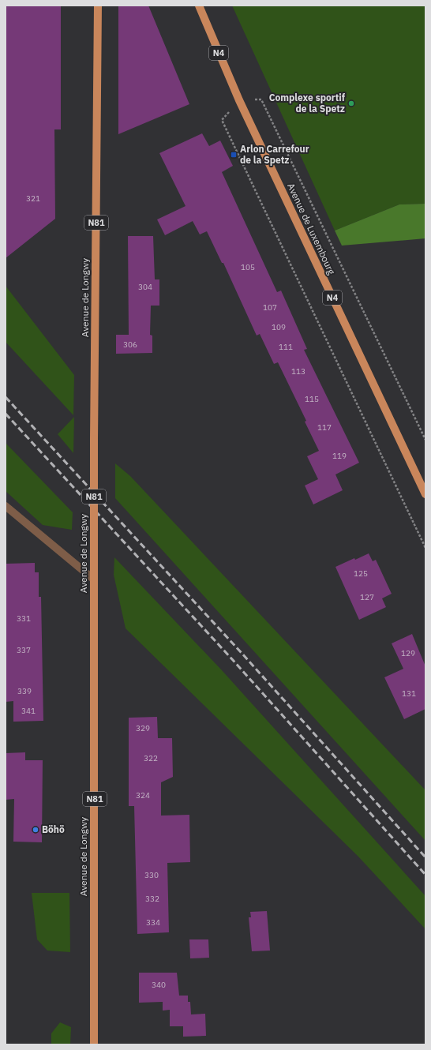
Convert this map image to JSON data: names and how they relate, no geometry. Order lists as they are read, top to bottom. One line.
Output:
{"streets":{"main road":["N4","N81","Avenue de Luxembourg","Avenue de Longwy"]},"places":{"other":["Complexe sportif de la Spetz","Böhö"],"transit":["Arlon Carrefour de la Spetz"]},"house_numbers":["321","105","304","107","109","306","111","113","115","117","119","125","127","331","337","129","339","131","341","329","322","324","330","332","334","340"]}
